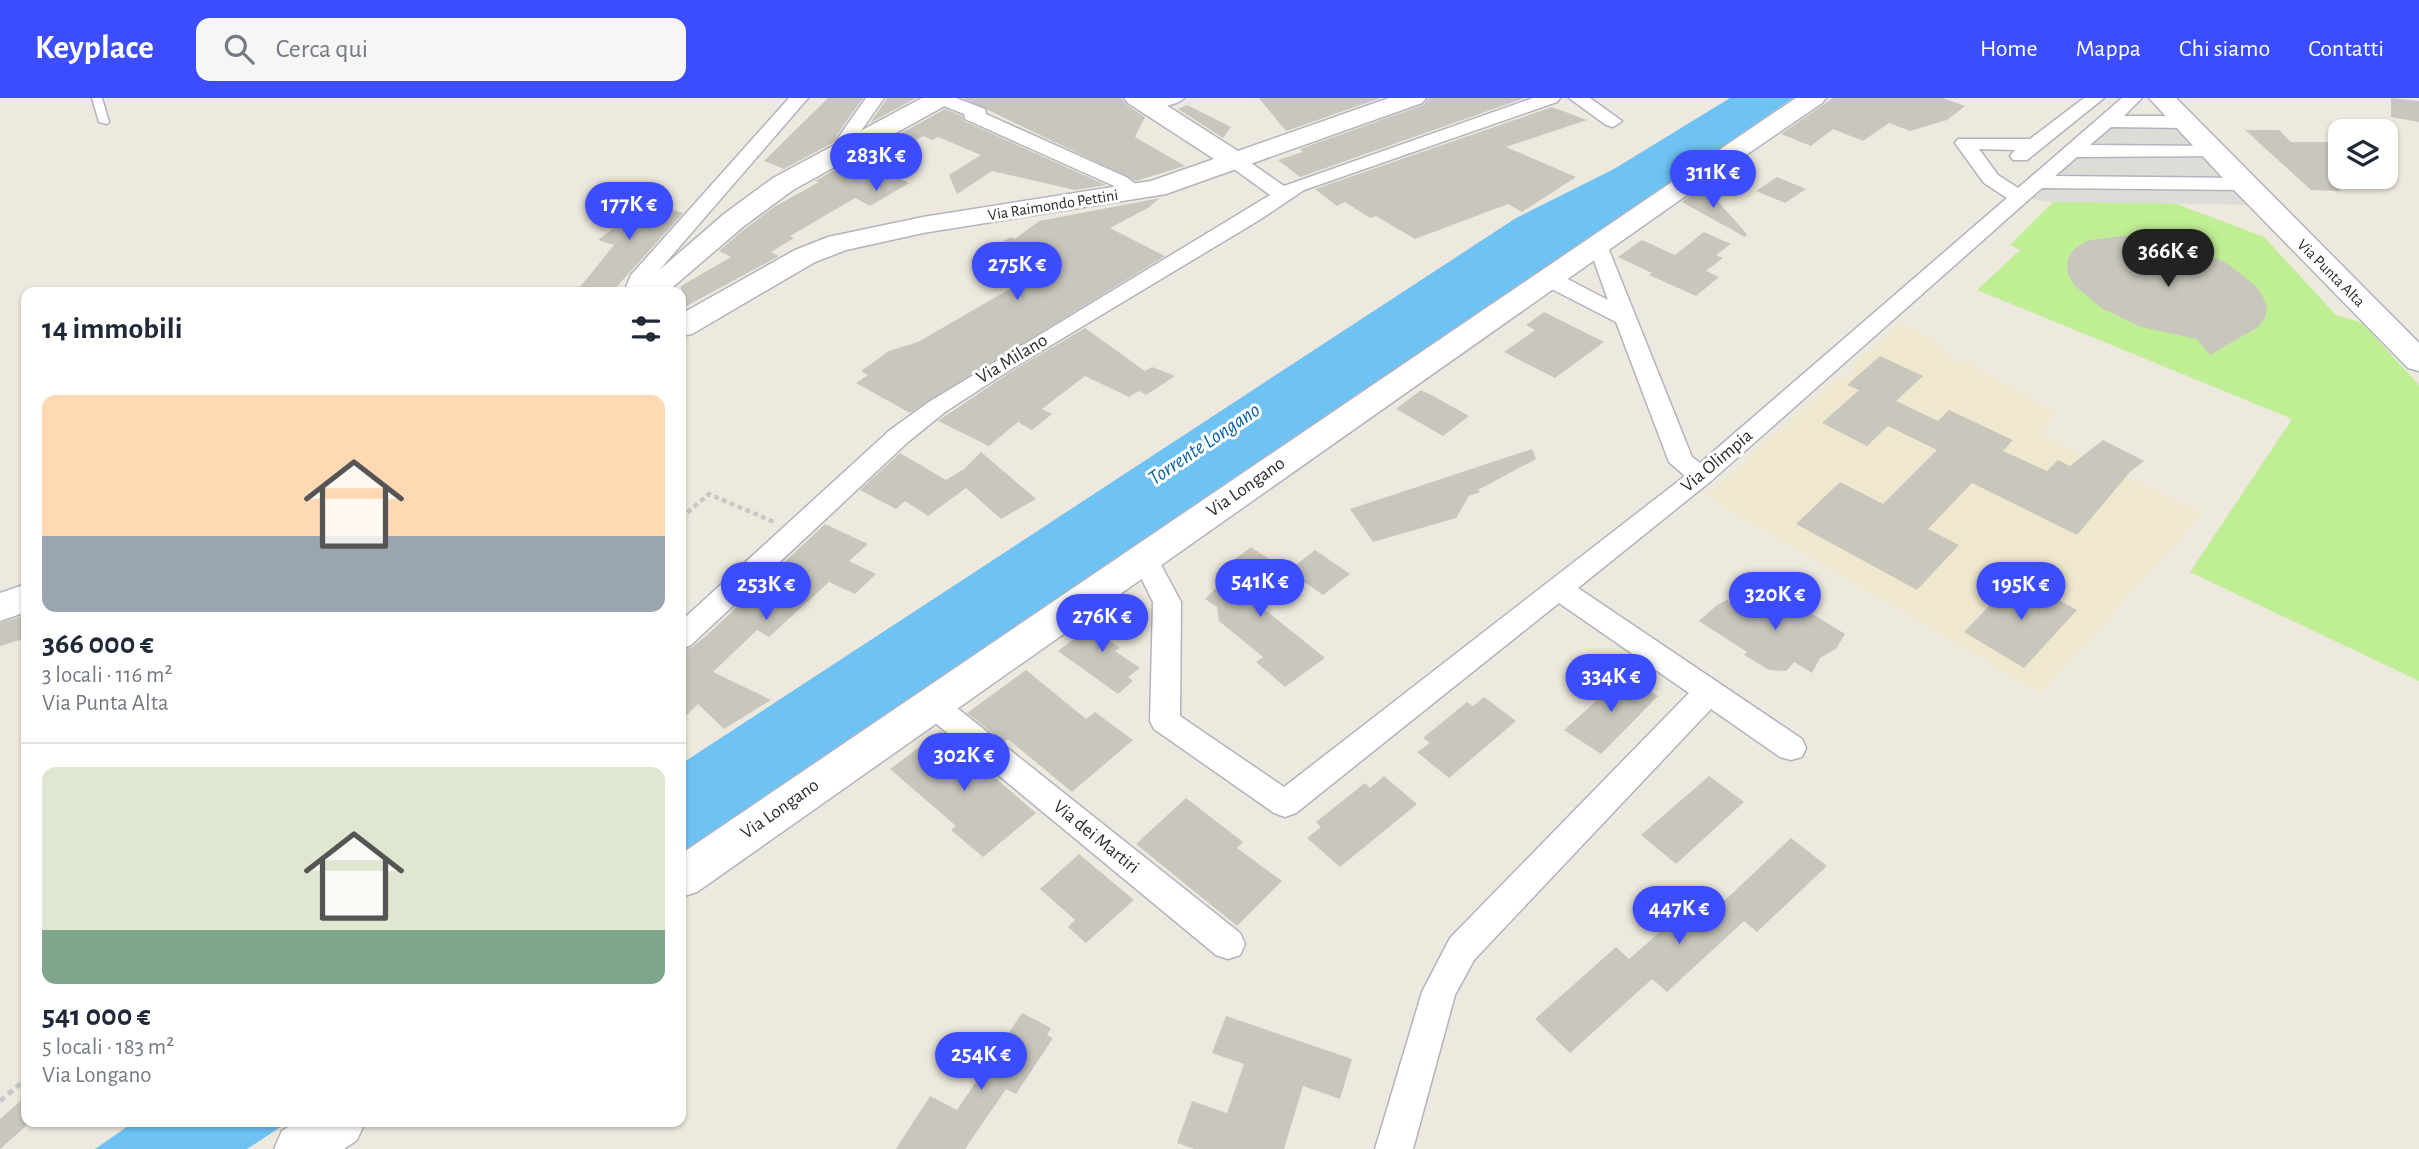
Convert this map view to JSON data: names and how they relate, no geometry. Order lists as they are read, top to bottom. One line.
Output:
{"streets":{"street":["Via Raimondo Pettini","Via Punta Alta","Via Milano","Via Olimpia","Via Longano","Via dei Martiri"]},"crossings":[["Via Olimpia","Via Longano"],["Via Longano","Via dei Martiri"]],"water":["Torrente Longano"],"page":{"header":"Keyplace","search":"Cerca qui","nav":["Home","Mappa","Chi siamo","Contatti"],"price":["283K €","311K €","177K €","366K €","275K €","541K €","253K €","195K €","320K €","276K €","334K €","302K €","447K €","254K €"],"heading":"14 immobili","list":[{"name":"366 000 €","note":"3 locali · 116 m² · Via Punta Alta"},{"name":"541 000 €","note":"5 locali · 183 m² · Via Longano"}]}}
